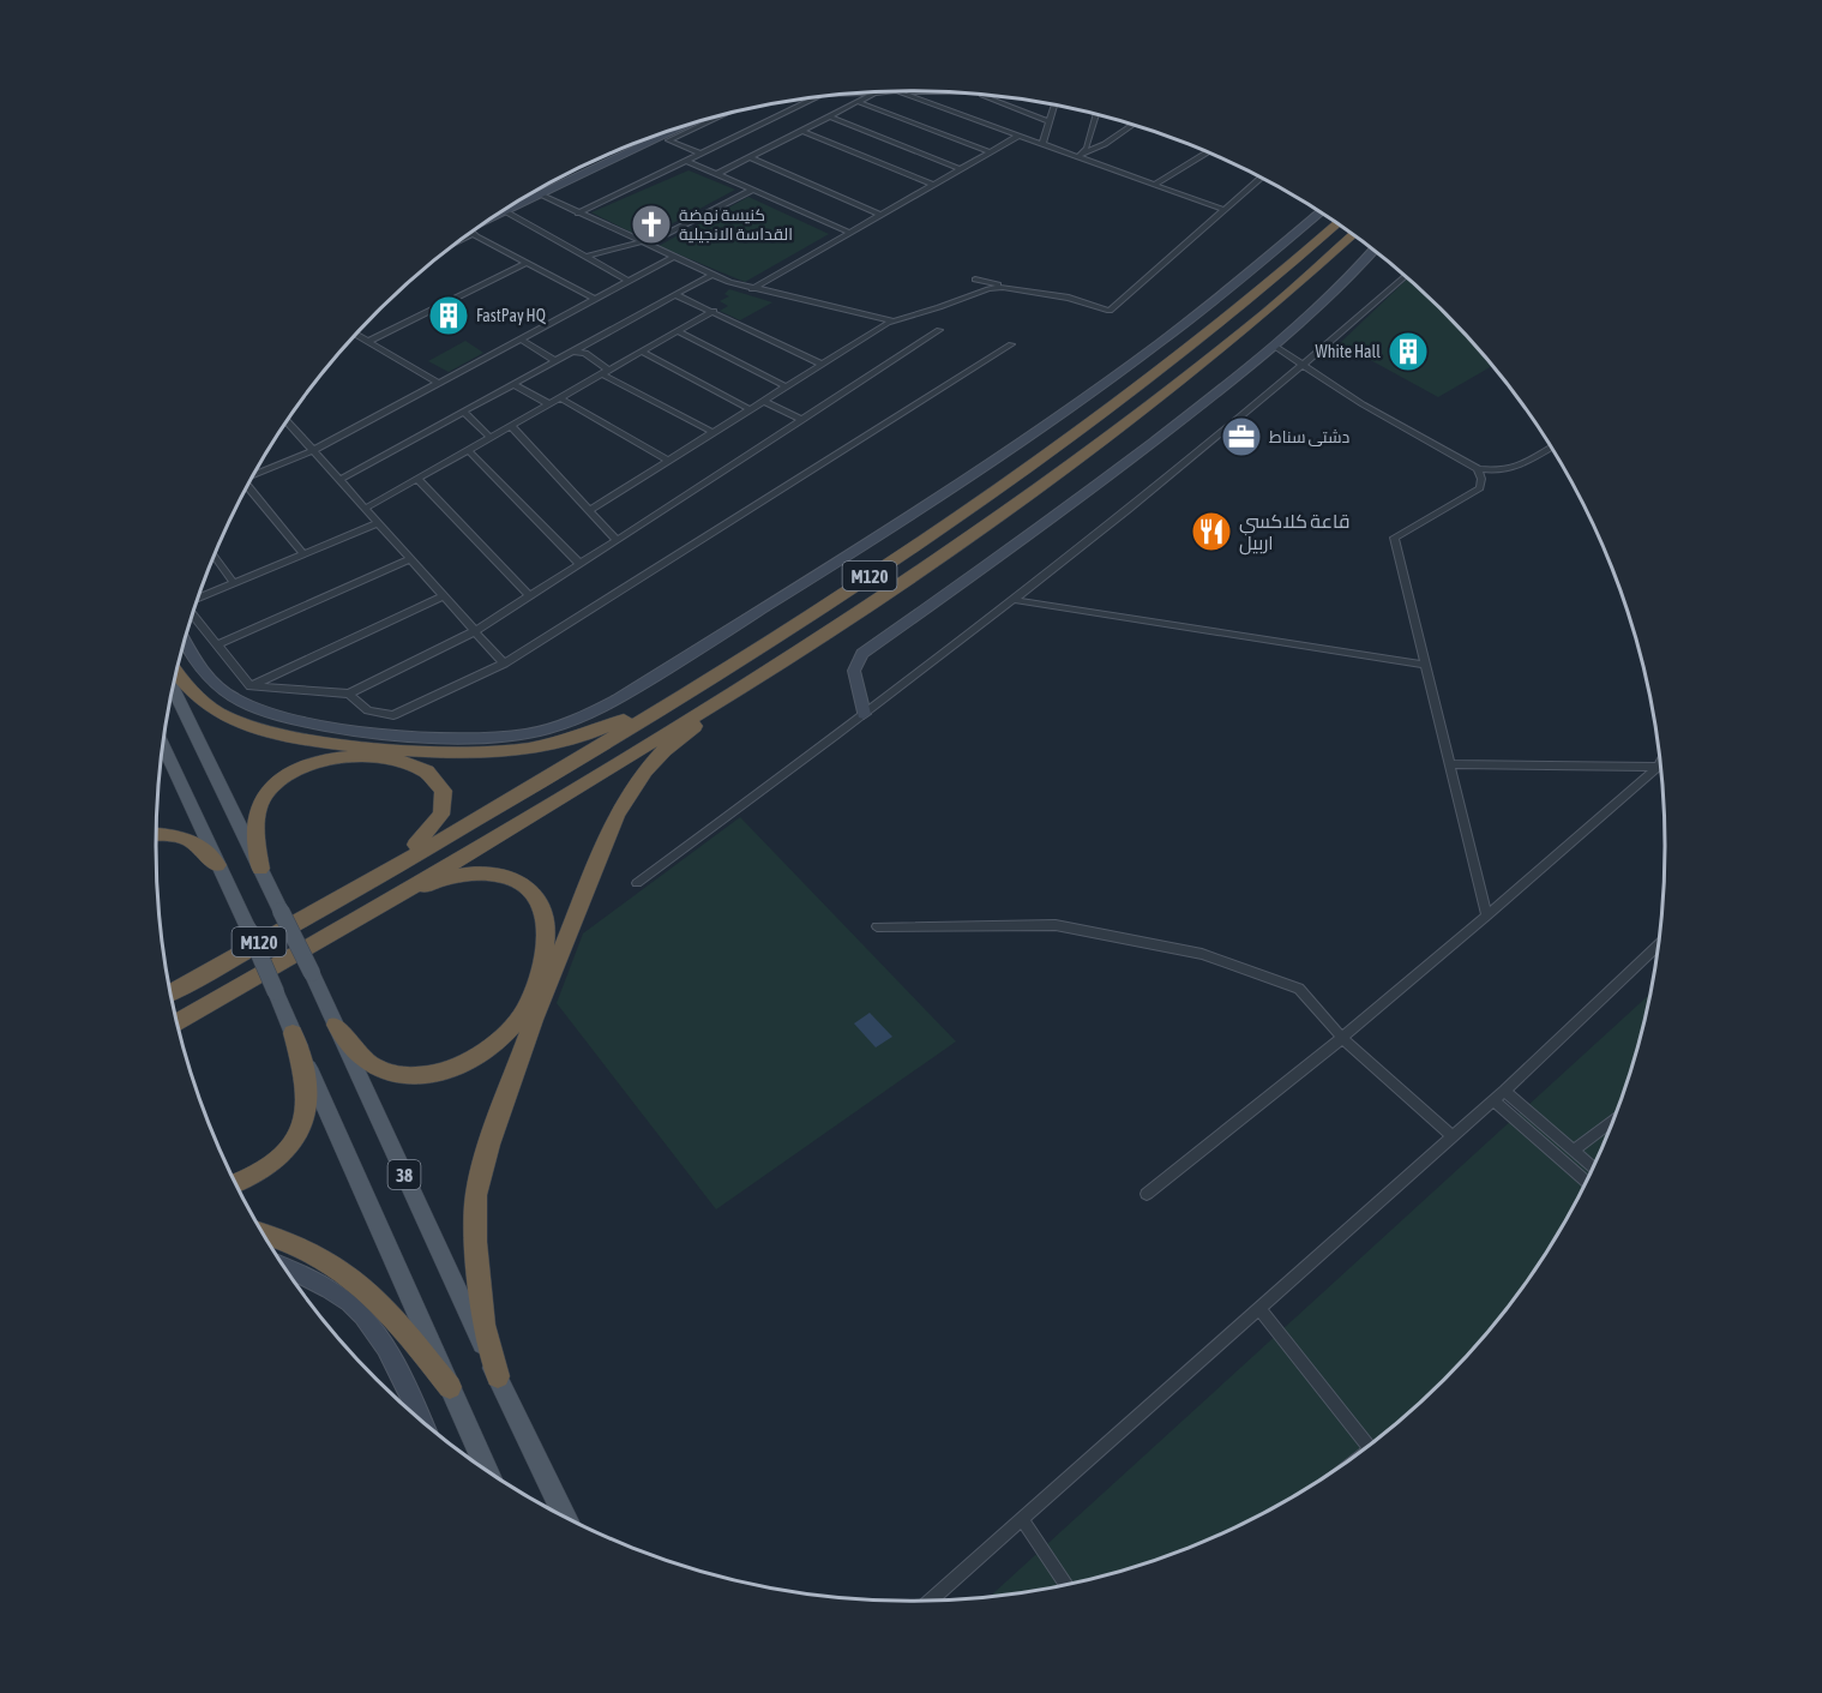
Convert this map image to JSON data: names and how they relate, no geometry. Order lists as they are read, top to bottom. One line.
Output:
{"streets":{"highway":["M120"],"main road":["38"]},"places":{"church":["كنيسة نهضة القداسة الانجيلية"],"building":["FastPay HQ","White Hall"],"office":["دشتی سناط"],"restaurant":["قاعة كلاكسي اربيل"]}}
